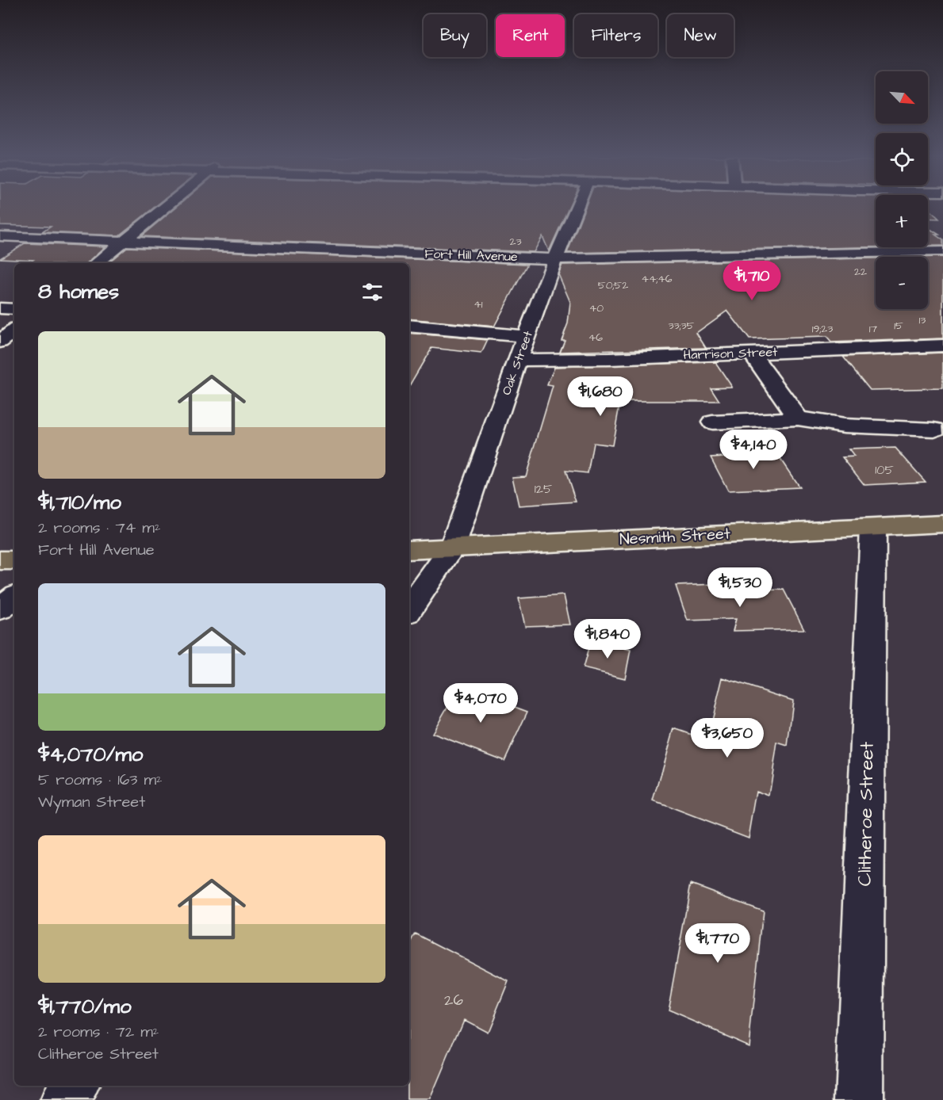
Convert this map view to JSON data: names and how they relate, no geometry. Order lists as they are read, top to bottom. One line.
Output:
{"streets":{"main road":["Nesmith Street"],"street":["Fort Hill Avenue","Harrison Street","Oak Street","Clitheroe Street"]},"crossings":[["Fort Hill Avenue","Oak Street"],["Harrison Street","Oak Street"],["Oak Street","Nesmith Street"],["Nesmith Street","Clitheroe Street"]],"house_numbers":["23","22","44;46","50;52","41","40","13","33;35","15","19;23","17","46","105","125","26"],"north":"bottom right","page":{"chip":["Buy","Rent","Filters","New"],"map_buttons":["+","−"],"price":["$1,710","$1,680","$4,140","$1,530","$1,840","$4,070","$3,650","$1,770"],"heading":"8 homes","list":[{"name":"$1,710/mo","note":"2 rooms · 74 m² · Fort Hill Avenue"},{"name":"$4,070/mo","note":"5 rooms · 163 m² · Wyman Street"},{"name":"$1,770/mo","note":"2 rooms · 72 m² · Clitheroe Street"}]}}
